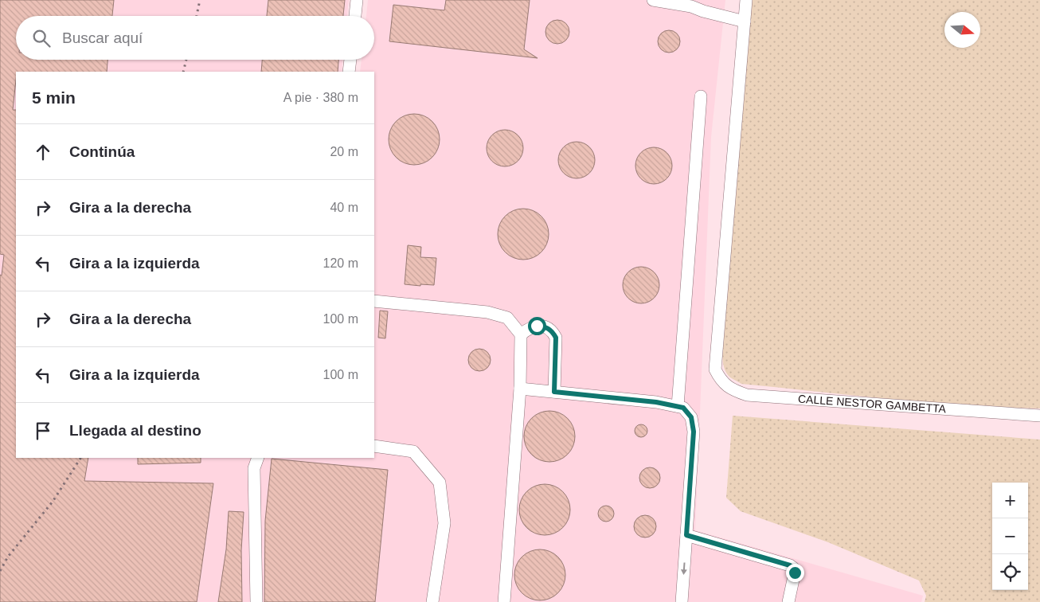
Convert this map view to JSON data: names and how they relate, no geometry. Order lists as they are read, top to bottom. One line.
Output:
{"streets":{"street":["CALLE NESTOR GAMBETTA"]},"north":"right","page":{"search":"Buscar aquí","heading":["5 min","A pie · 380 m"],"list":[["Continúa","20 m"],["Gira a la derecha","40 m"],["Gira a la izquierda","120 m"],["Gira a la derecha","100 m"],["Gira a la izquierda","100 m"],"Llegada al destino"],"map_buttons":["+","−"]}}
